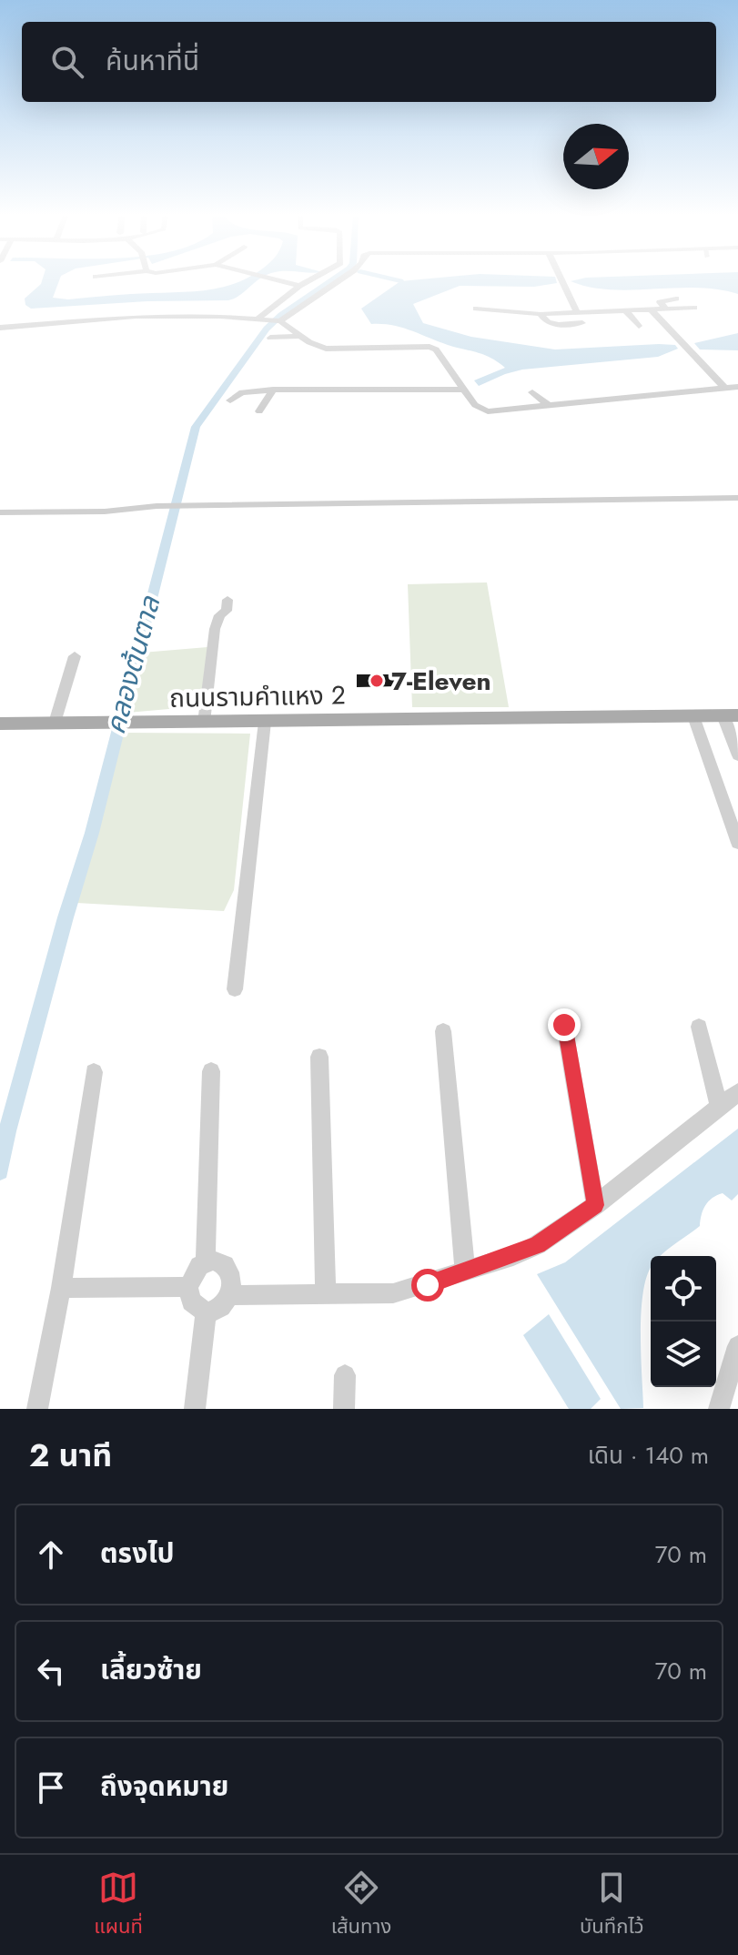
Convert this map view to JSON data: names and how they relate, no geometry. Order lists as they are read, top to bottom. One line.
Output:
{"streets":{"main road":["ถนนรามคำแหง 2"]},"water":["คลองต้นตาล"],"places":["7-Eleven"],"north":"right","page":{"search":"ค้นหาที่นี่","heading":["2 นาที","เดิน · 140 m"],"list":[["ตรงไป","70 m"],["เลี้ยวซ้าย","70 m"],"ถึงจุดหมาย"],"nav":["แผนที่","เส้นทาง","บันทึกไว้"]}}
